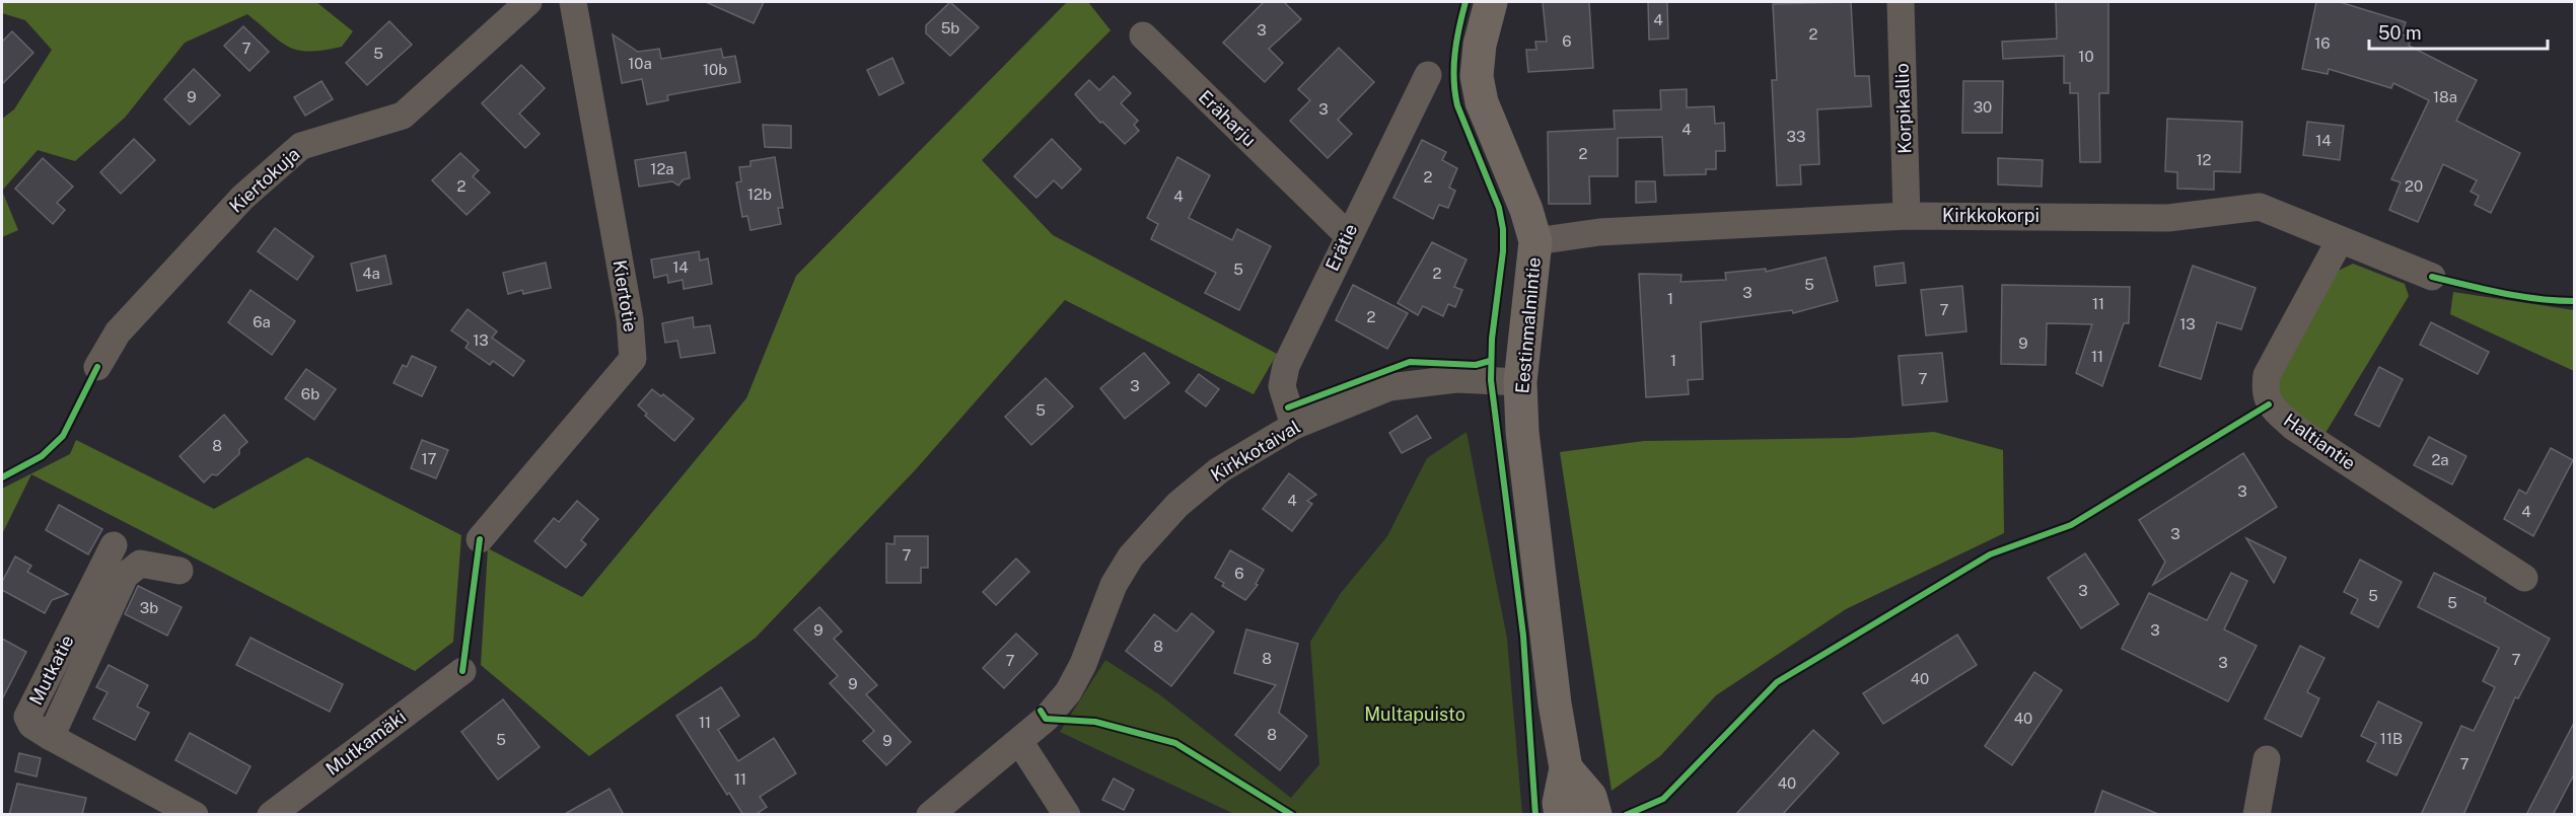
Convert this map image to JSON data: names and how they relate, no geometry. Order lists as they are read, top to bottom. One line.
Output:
{"streets":{"street":["Korpikallio","Eräharju","Kiertokuja","Kirkkokorpi","Erätie","Kiertotie","Eestinmalmintie","Haltiantie","Kirkkotaival","Mutkatie","Mutkamäki"]},"crossings":[["Korpikallio","Kirkkokorpi"],["Eräharju","Erätie"],["Kirkkokorpi","Eestinmalmintie"],["Kirkkokorpi","Haltiantie"],["Erätie","Kirkkotaival"],["Eestinmalmintie","Kirkkotaival"]],"parks":["Multapuisto"],"house_numbers":["4","5b","3","2","6","16","7","5","10","10a","10b","9","18a","30","3","4","33","14","2","12","12a","2","2","20","12b","4","14","5","4a","2","5","3","1","11","7","2","6a","13","13","9","11","1","7","3","6b","5","8","17","2a","3","4","4","3","7","6","3","5","5","3b","9","3","8","8","7","7","3","40","9","40","11","8","11B","5","9","7","11","40"],"scale_bar":"50 m"}
